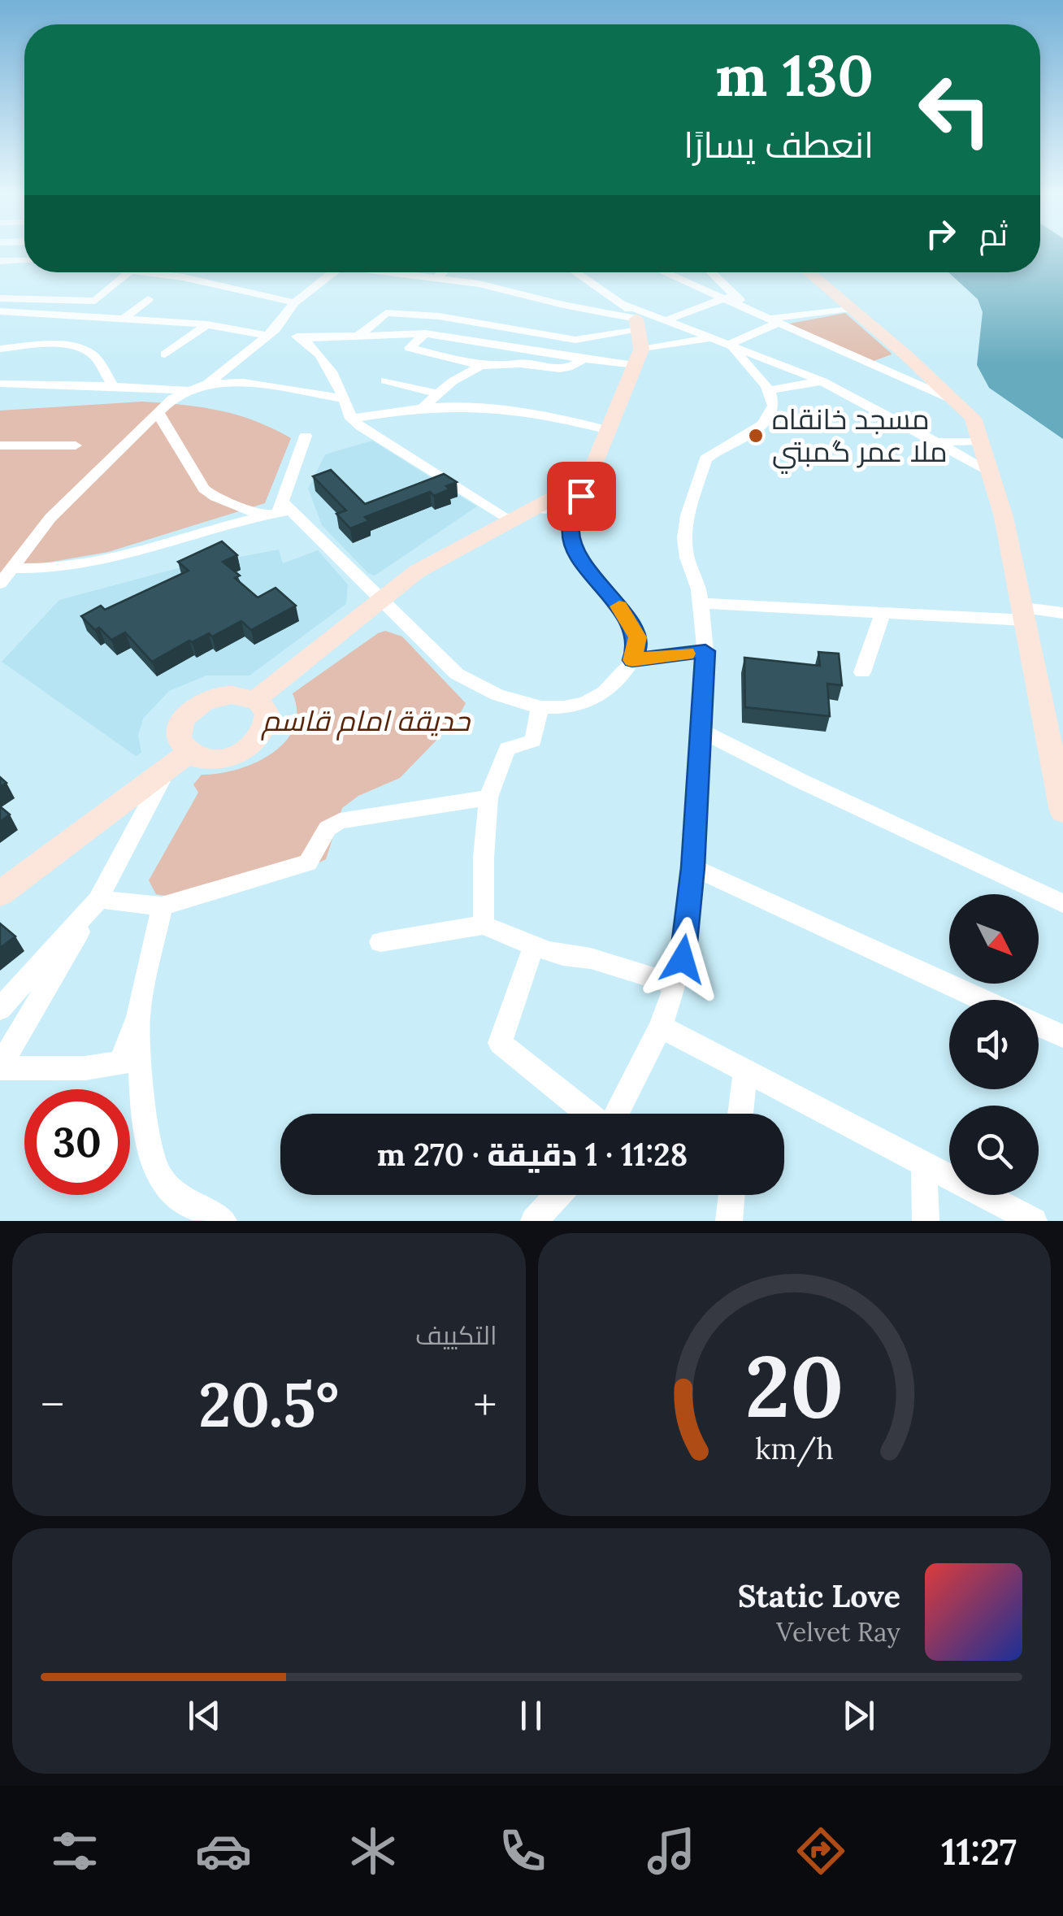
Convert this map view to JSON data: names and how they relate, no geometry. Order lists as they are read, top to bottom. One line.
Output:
{"parks":["حديقة امام قاسم"],"places":["مسجد خانقاه ملا عمر گمبتي"],"north":"bottom right","page":{"turn":["130 m","انعطف يسارًا"],"then":"ثم","limit":"30","trip":"11:28 · 1 دقيقة · 270 m","tile":"التكييف","heat":["−","20.5°","+"],"song":["Static Love","Velvet Ray"],"tabs":"11:27","gauge":["20","km/h"]}}
